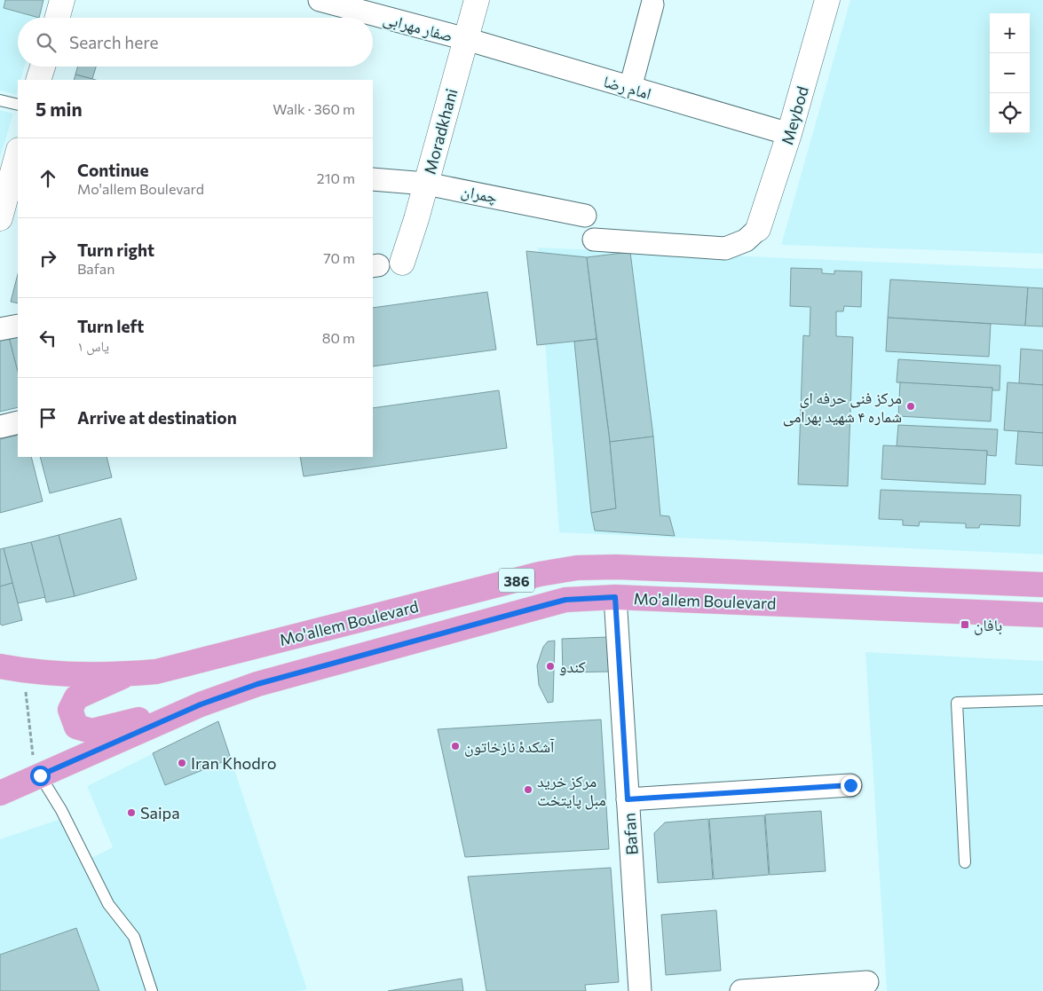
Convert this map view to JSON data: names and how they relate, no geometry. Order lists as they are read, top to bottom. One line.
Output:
{"streets":{"main road":["386","Mo'allem Boulevard"],"street":["صفار مهرابی","امام رضا","Meybod","Moradkhani","چمران","Bafan"]},"crossings":[["صفار مهرابی","امام رضا"],["صفار مهرابی","Moradkhani"],["امام رضا","Meybod"],["امام رضا","Moradkhani"],["Moradkhani","چمران"],["Mo'allem Boulevard","Bafan"]],"places":{"other":["مرکز فنی حرفه ای شماره ۴ شهید بهرامی","کندو","آشکدهٔ نازخاتون","Iran Khodro","مرکز خرید مبل پایتخت","Saipa"],"transit":["بافان"]},"page":{"map_buttons":["+","−"],"search":"Search here","heading":["5 min","Walk · 360 m"],"list":[["Continue","Mo'allem Boulevard","210 m"],["Turn right","Bafan","70 m"],["Turn left","یاس ۱","80 m"],"Arrive at destination"]}}
